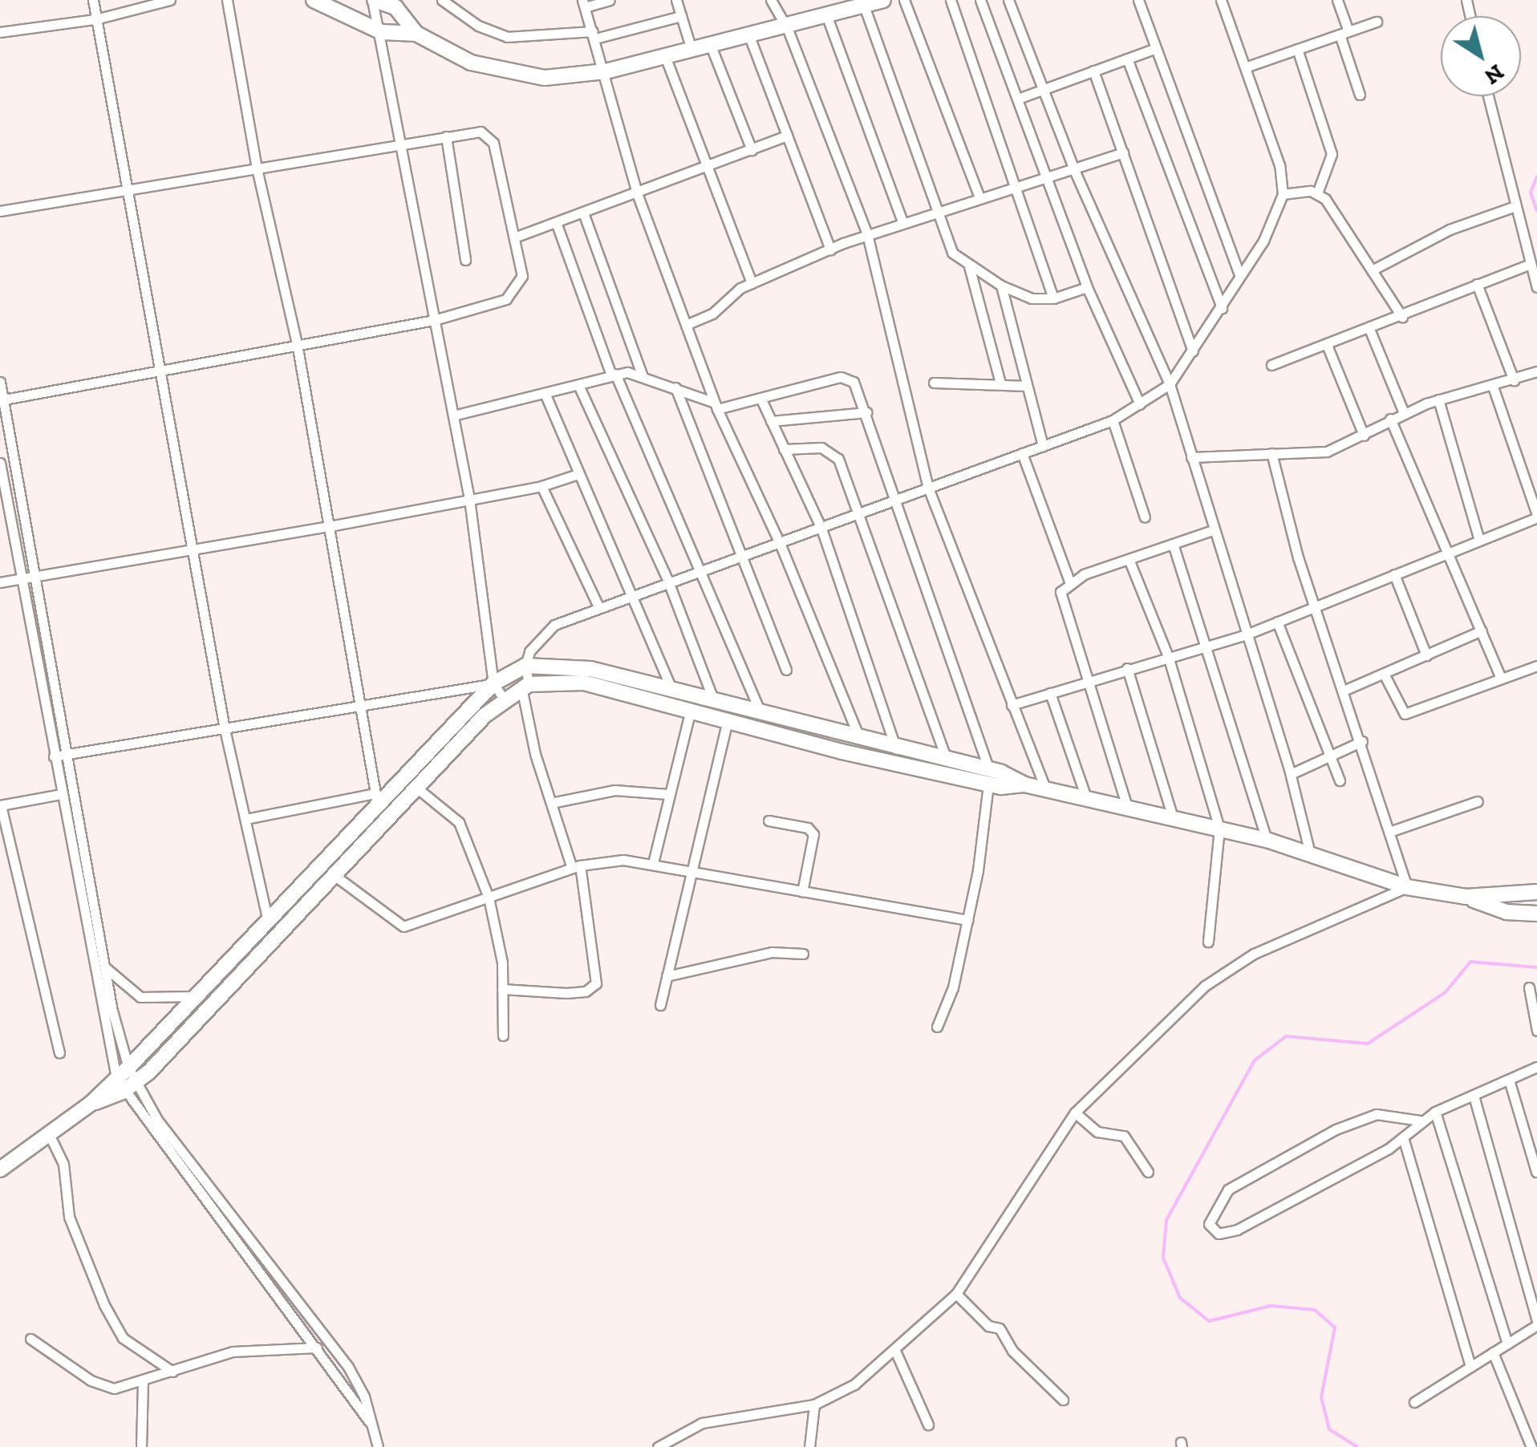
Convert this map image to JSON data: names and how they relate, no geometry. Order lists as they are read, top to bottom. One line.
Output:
{"north":"bottom right"}
